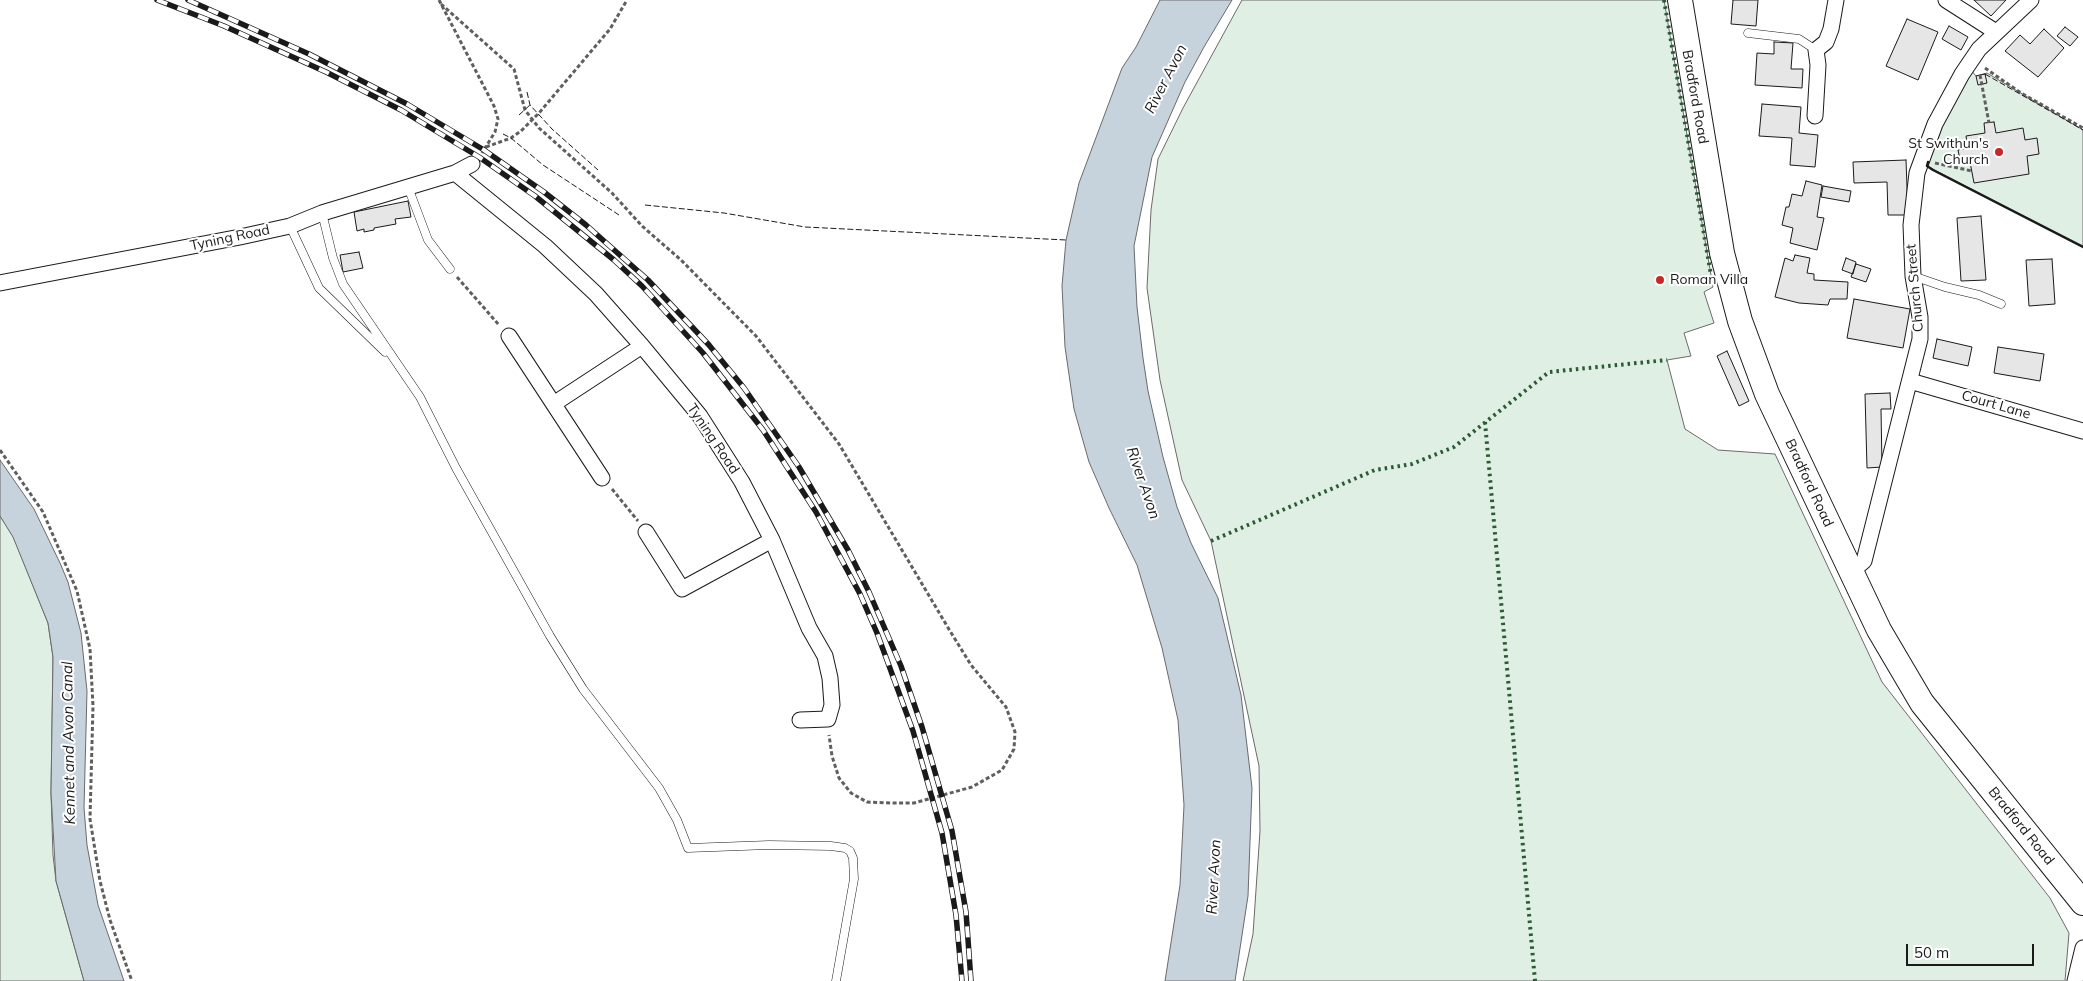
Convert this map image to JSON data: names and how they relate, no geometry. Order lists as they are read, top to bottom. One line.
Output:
{"streets":{"main road":["Bradford Road"],"street":["Tyning Road","Church Street","Court Lane"]},"crossings":[["Bradford Road","Church Street"],["Church Street","Court Lane"]],"water":["River Avon","Kennet and Avon Canal"],"places":["St Swithun's Church","Roman Villa"],"scale_bar":"50 m"}
